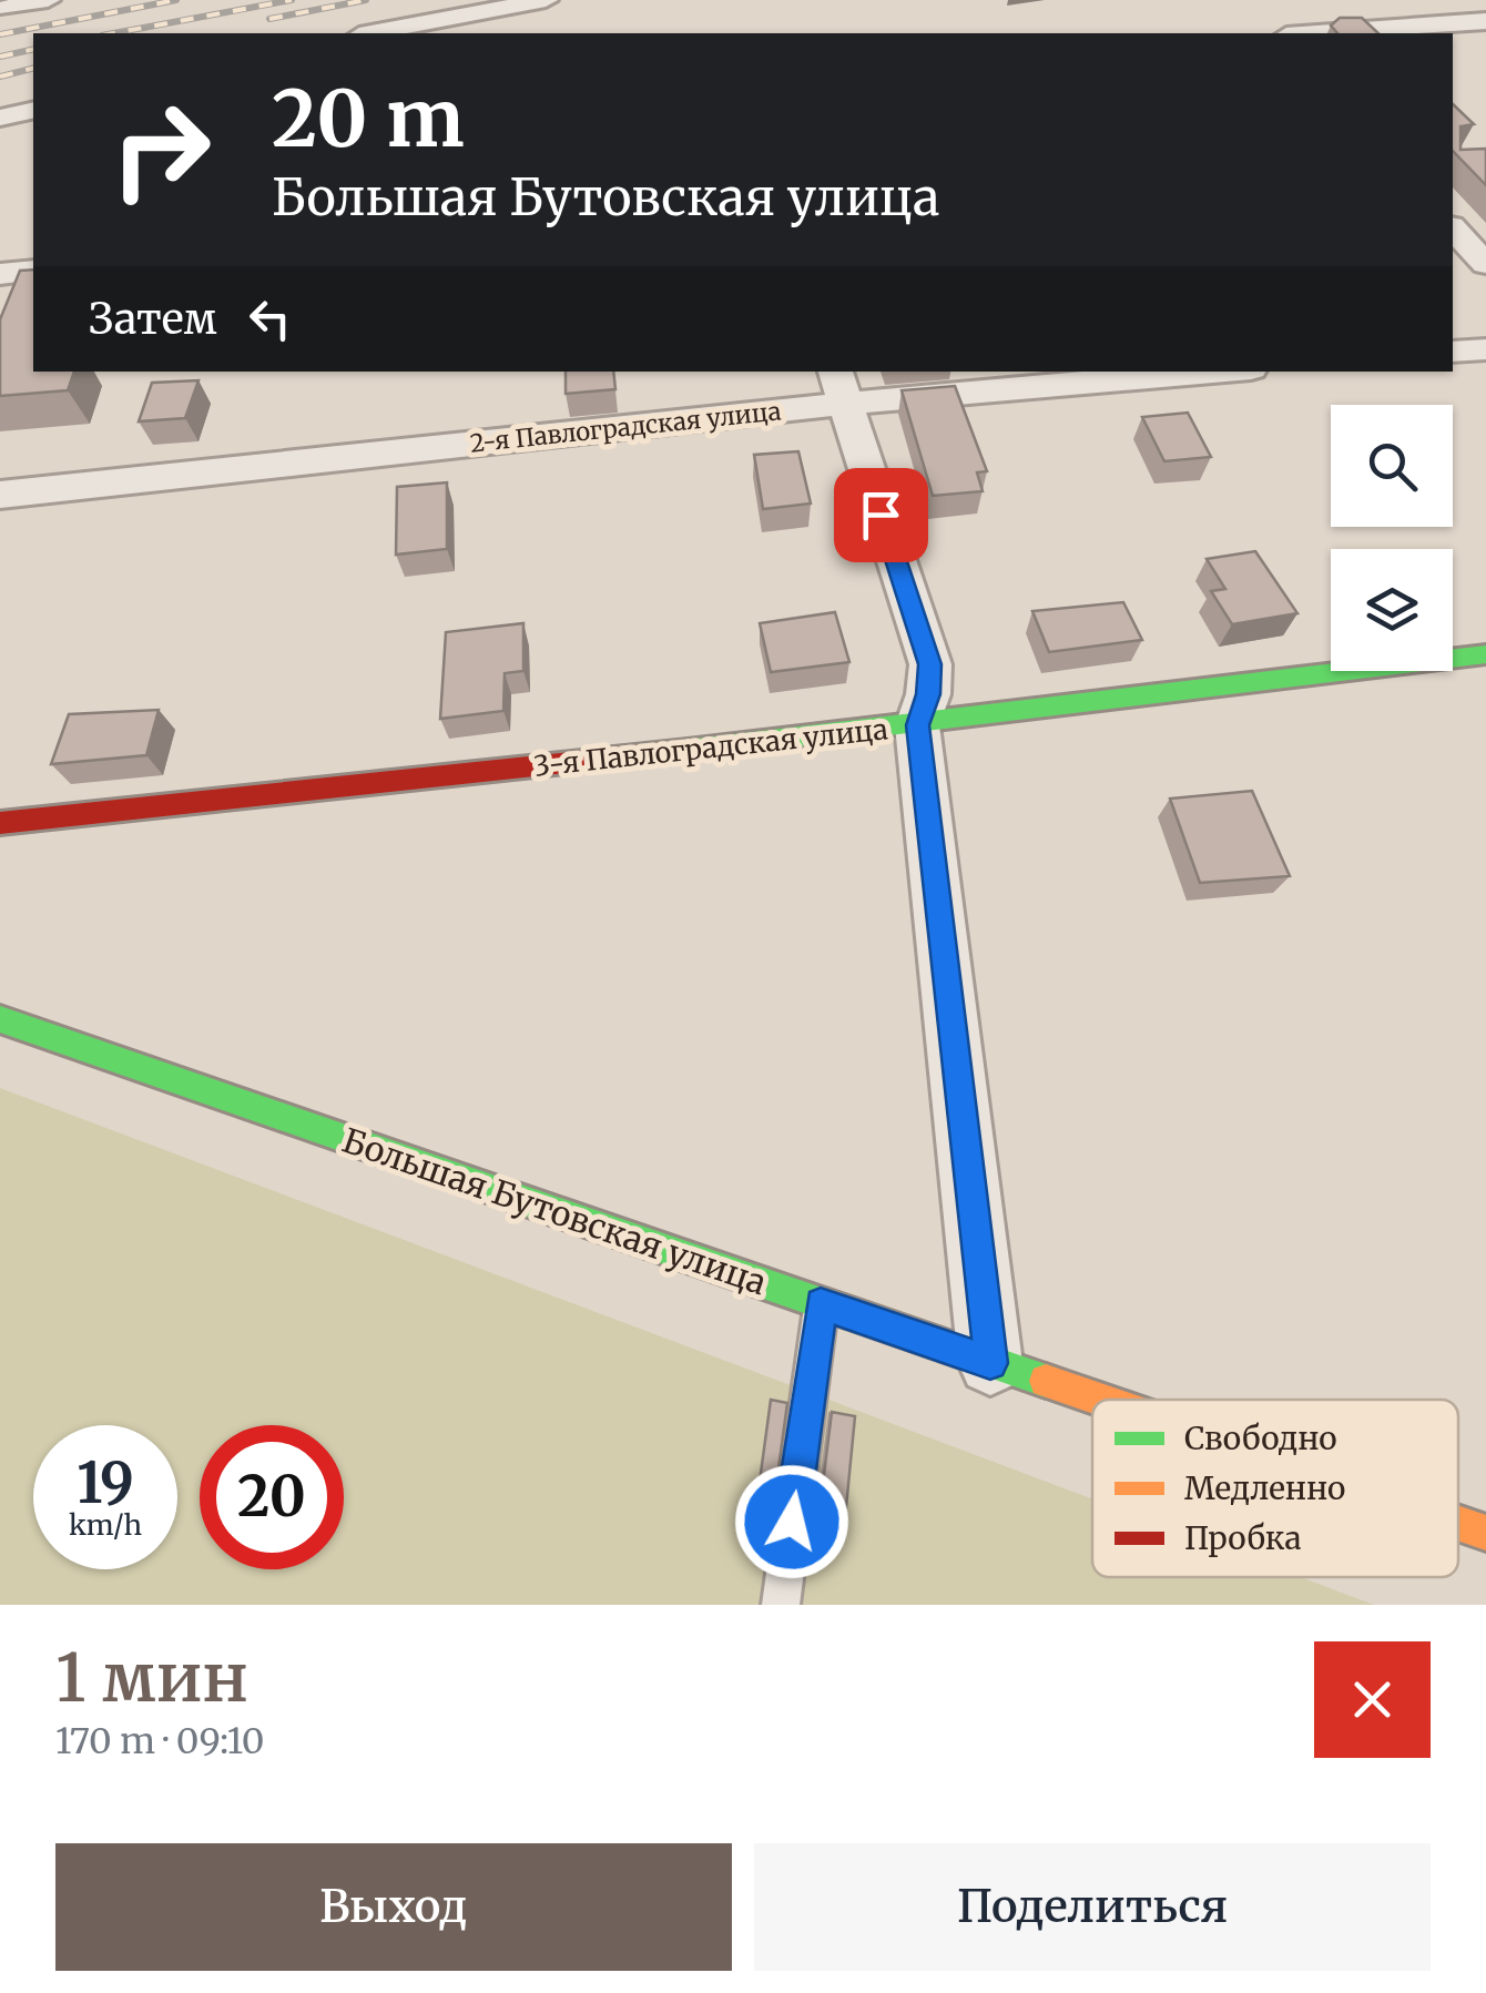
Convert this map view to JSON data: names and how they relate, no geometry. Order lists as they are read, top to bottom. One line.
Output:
{"streets":{"street":["2-я Павлоградская улица","3-я Павлоградская улица","Большая Бутовская улица"]},"legend":["Свободно","Медленно","Пробка"],"page":{"turn":["20 m","Большая Бутовская улица"],"then":"Затем","speed":"19 km/h","limit":"20","heading":["1 мин","170 m · 09:10"],"buttons":["Выход","Поделиться"]}}
